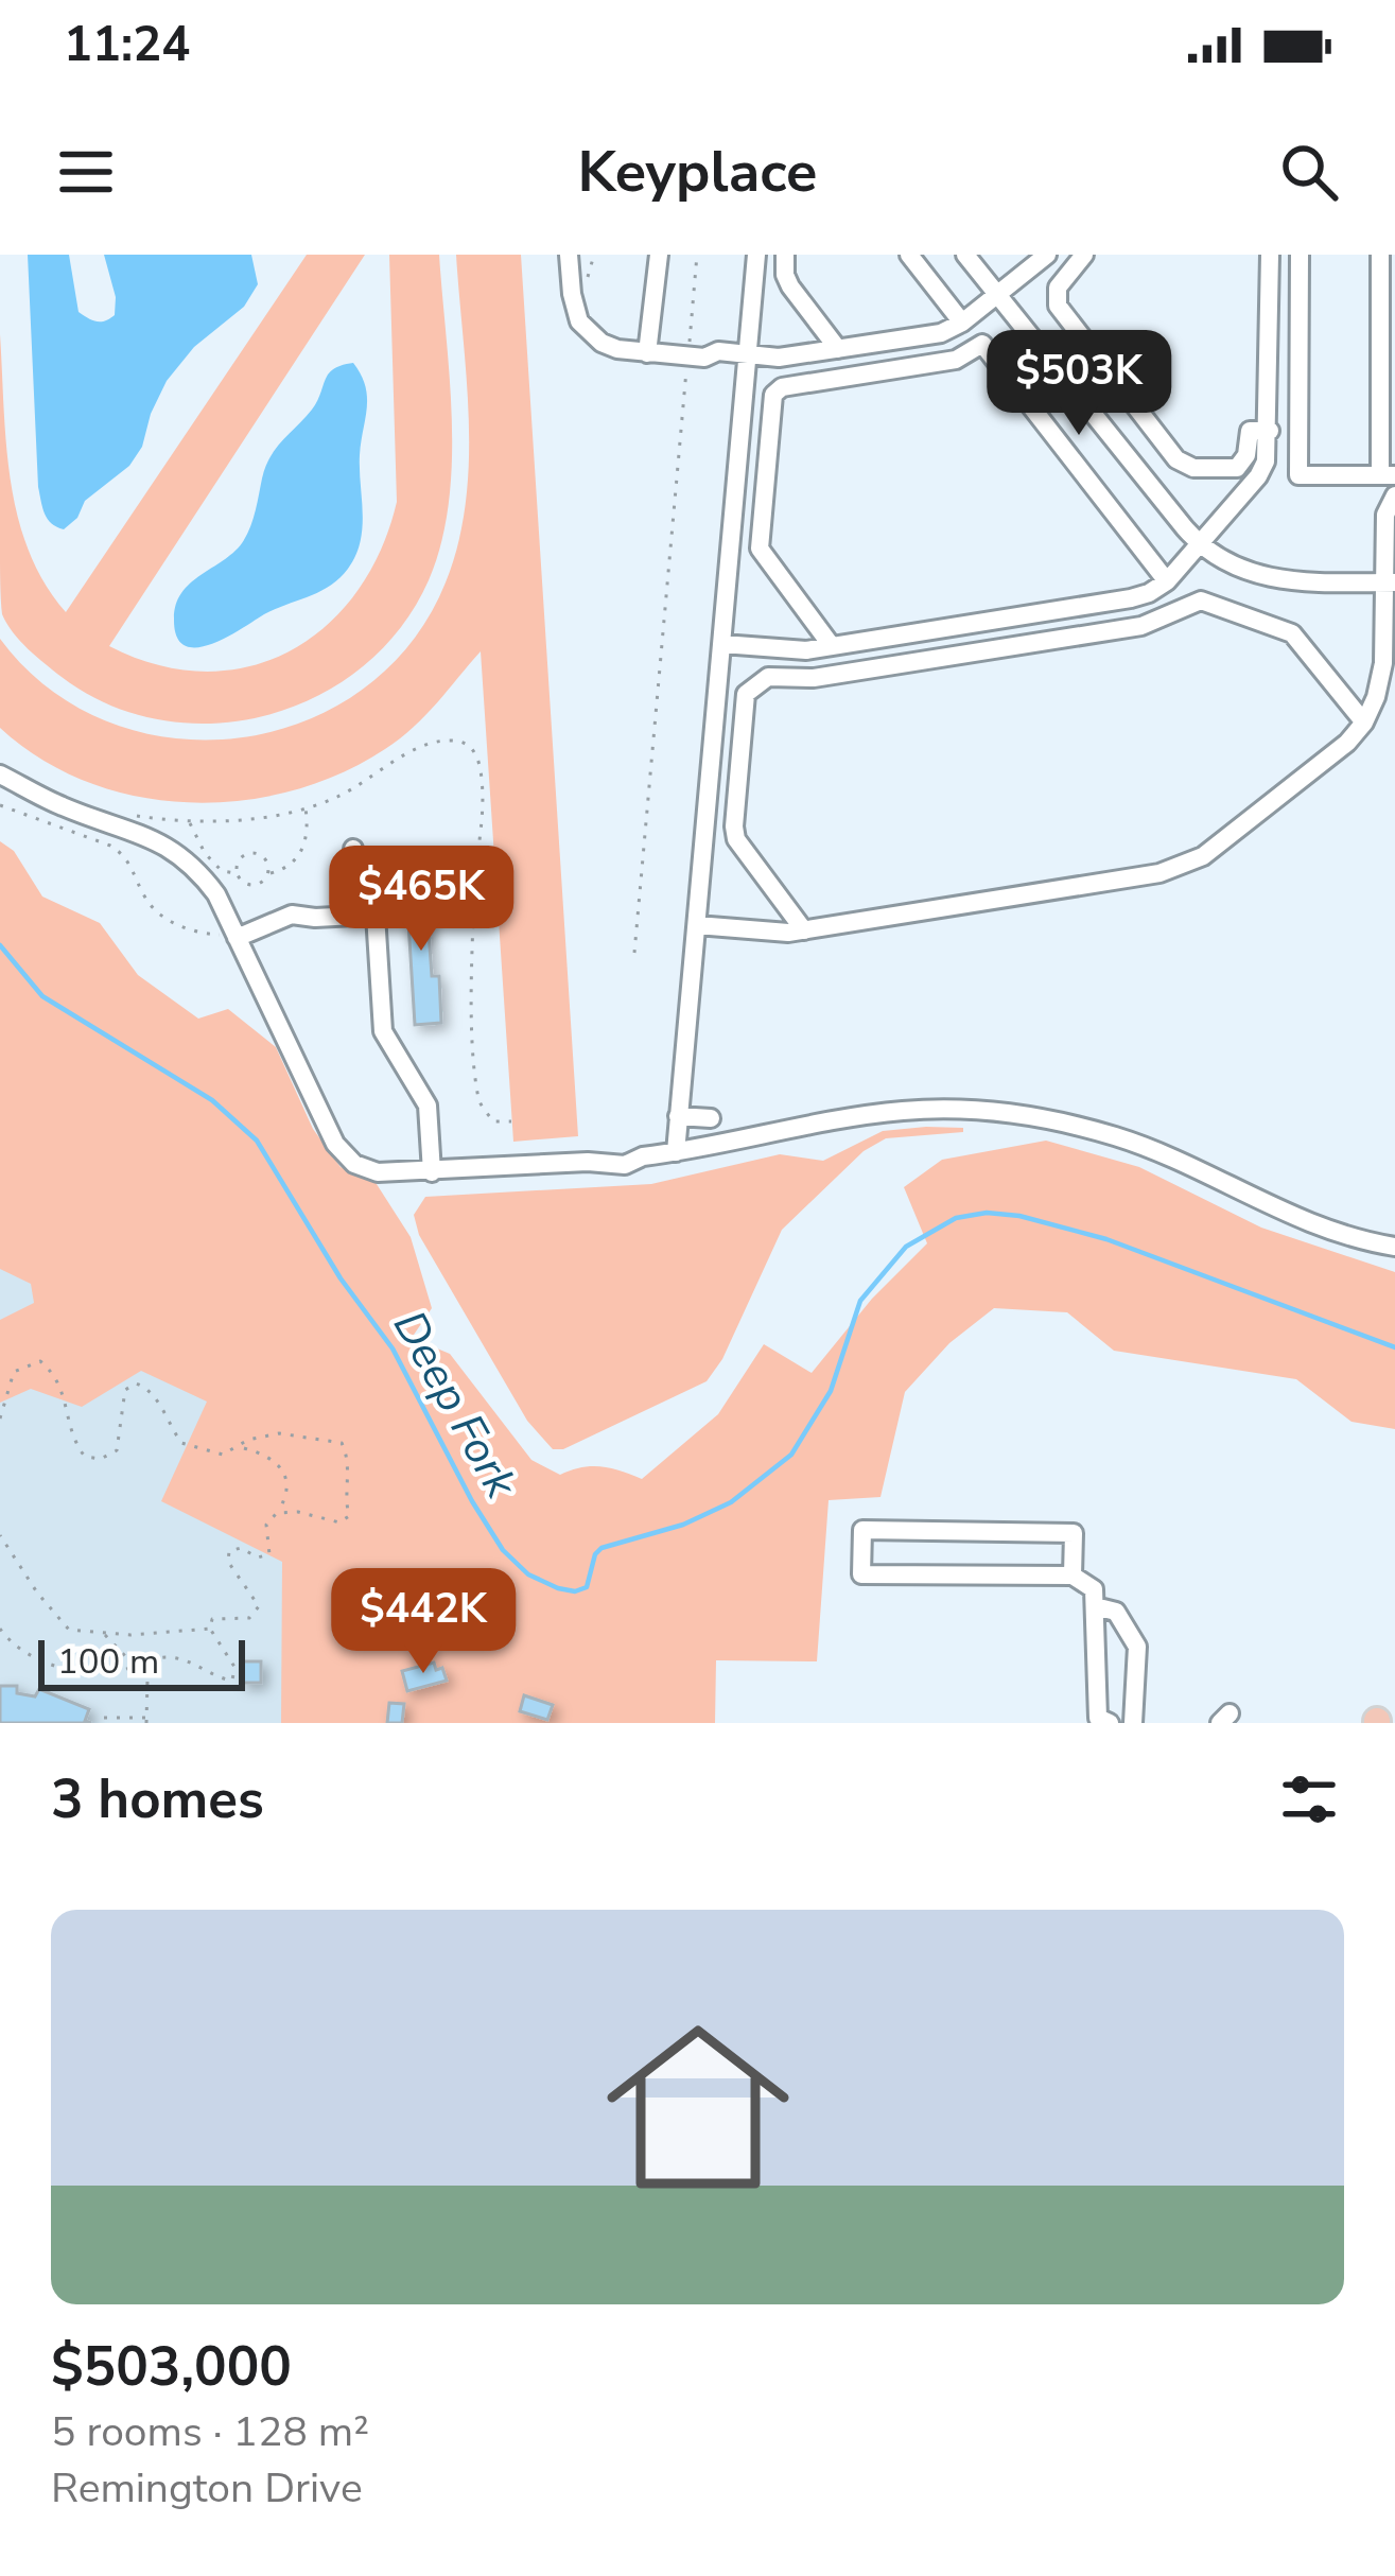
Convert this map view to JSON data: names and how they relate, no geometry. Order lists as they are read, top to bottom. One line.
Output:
{"water":["Deep Fork"],"scale_bar":"100 m","page":{"status":"11:24","header":"Keyplace","price":["$503K","$465K","$442K"],"scale":"100 m","heading":"3 homes","list":[{"name":"$503,000","note":"5 rooms · 128 m² · Remington Drive"}]}}
